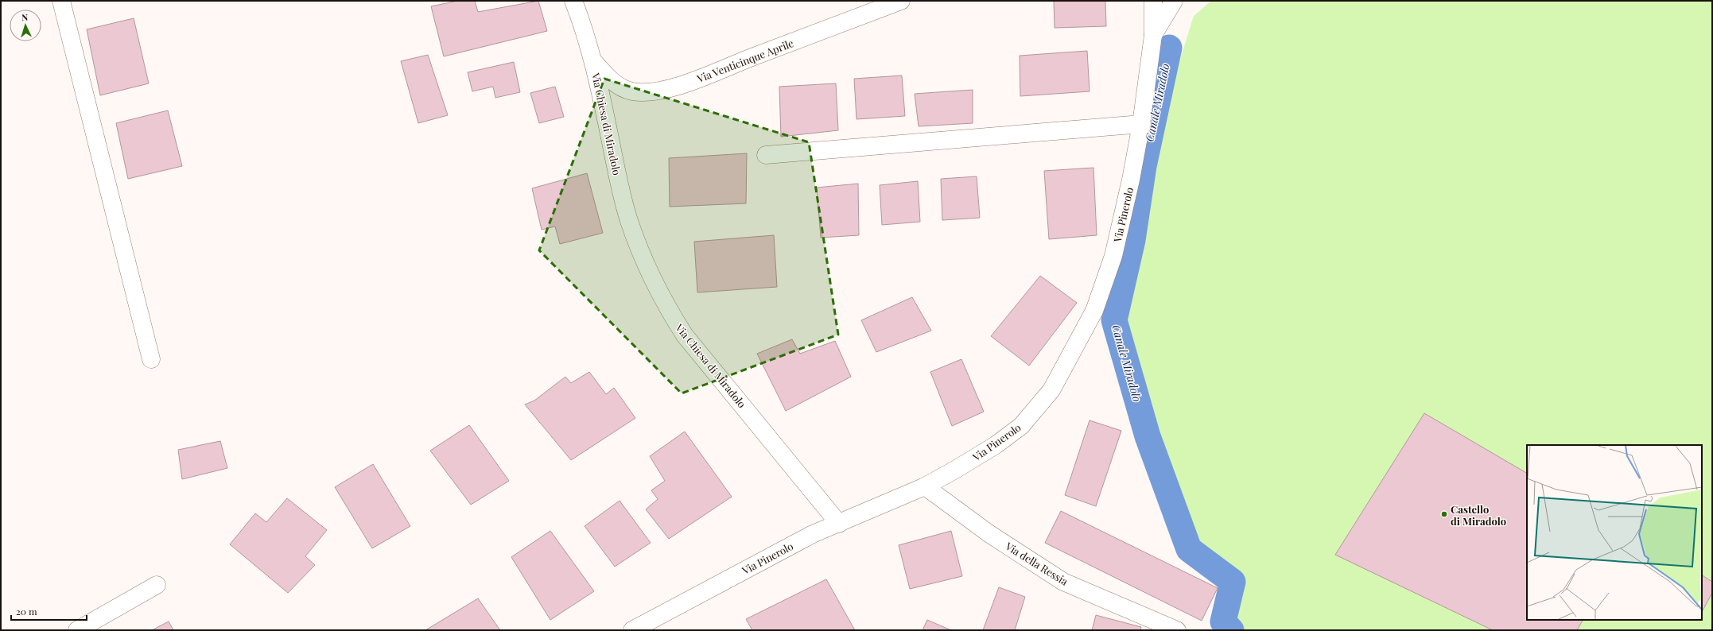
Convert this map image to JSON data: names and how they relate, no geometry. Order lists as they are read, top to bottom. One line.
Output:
{"streets":{"street":["Via Venticinque Aprile","Via Chiesa di Miradolo","Via Pinerolo","Via della Ressia"]},"crossings":[["Via Venticinque Aprile","Via Chiesa di Miradolo"],["Via Chiesa di Miradolo","Via Pinerolo"],["Via Pinerolo","Via della Ressia"]],"water":["Canale Miradolo"],"places":["Castello di Miradolo"],"scale_bar":"20 m","north":"top"}
